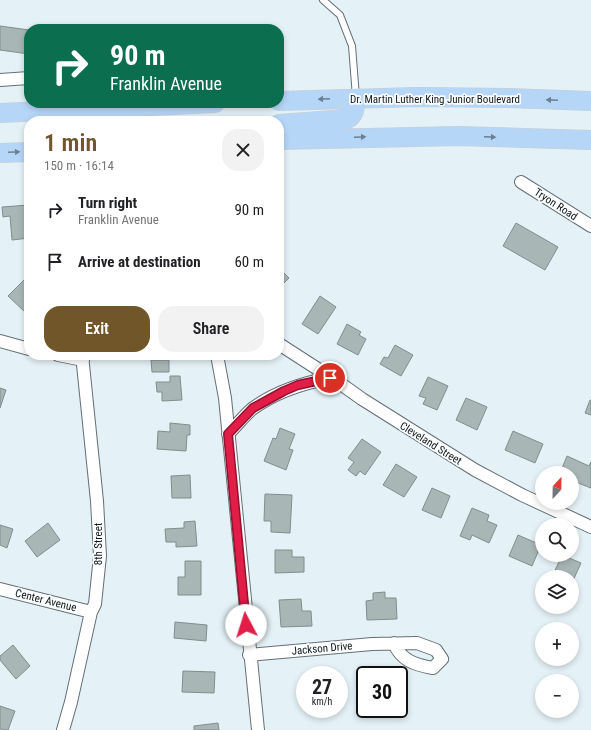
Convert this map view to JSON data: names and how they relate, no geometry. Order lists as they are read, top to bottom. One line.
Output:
{"streets":{"main road":["Dr. Martin Luther King Junior Boulevard"],"street":["Tryon Road","Cleveland Street","8th Street","Center Avenue","Jackson Drive"]},"crossings":[["8th Street","Center Avenue"]],"north":"top","page":{"turn":["90 m","Franklin Avenue"],"heading":["1 min","150 m · 16:14"],"list":[{"name":"Turn right","note":"Franklin Avenue","value":"90 m"},{"name":"Arrive at destination","value":"60 m"}],"buttons":["Exit","Share"],"map_buttons":["+","−"],"speed":"27 km/h","limit":"30"}}
